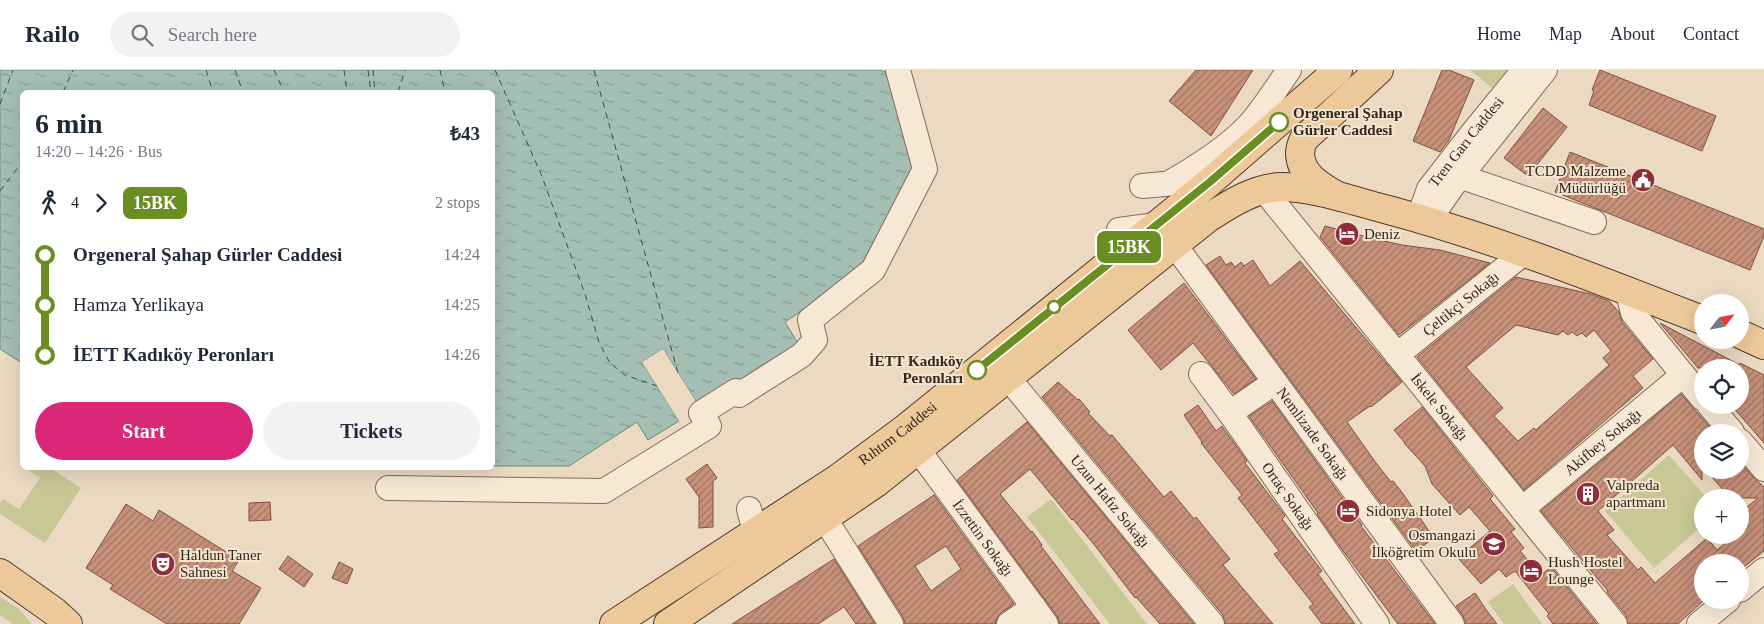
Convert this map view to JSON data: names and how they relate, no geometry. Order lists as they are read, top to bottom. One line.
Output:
{"streets":{"main road":["Rıhtım Caddesi"],"street":["Tren Garı Caddesi","Çeltikçi Sokağı","İskele Sokağı","Nemlizade Sokağı","Akifbey Sokağı","Ortaç Sokağı","Uzun Hafız Sokağı","İzzettin Sokağı"]},"crossings":[["Çeltikçi Sokağı","İskele Sokağı"],["İskele Sokağı","Rıhtım Caddesi"],["İskele Sokağı","Akifbey Sokağı"],["Rıhtım Caddesi","Nemlizade Sokağı"],["Rıhtım Caddesi","Uzun Hafız Sokağı"],["Rıhtım Caddesi","İzzettin Sokağı"]],"places":{"other":["Orgeneral Şahap Gürler Caddesi","İETT Kadıköy Peronları"],"public building":["TCDD Malzeme Müdürlüğü"],"hotel":["Deniz","Sidonya Hotel","Hush Hostel Lounge"],"building":["Valpreda apartmanı"],"school or university":["Osmangazi İlköğretim Okulu"],"theatre":["Haldun Taner Sahnesi"]},"lines":["bus line 15BK"],"north":"top right","page":{"header":"Railo","search":"Search here","nav":["Home","Map","About","Contact"],"on_map":"15BK","heading":["6 min","14:20 – 14:26 · Bus","₺43"],"legs":["4","15BK","2 stops"],"list":[{"name":"Orgeneral Şahap Gürler Caddesi","value":"14:24"},{"name":"Hamza Yerlikaya","value":"14:25"},{"name":"İETT Kadıköy Peronları","value":"14:26"}],"map_buttons":["+","−"],"buttons":["Start","Tickets"]}}
